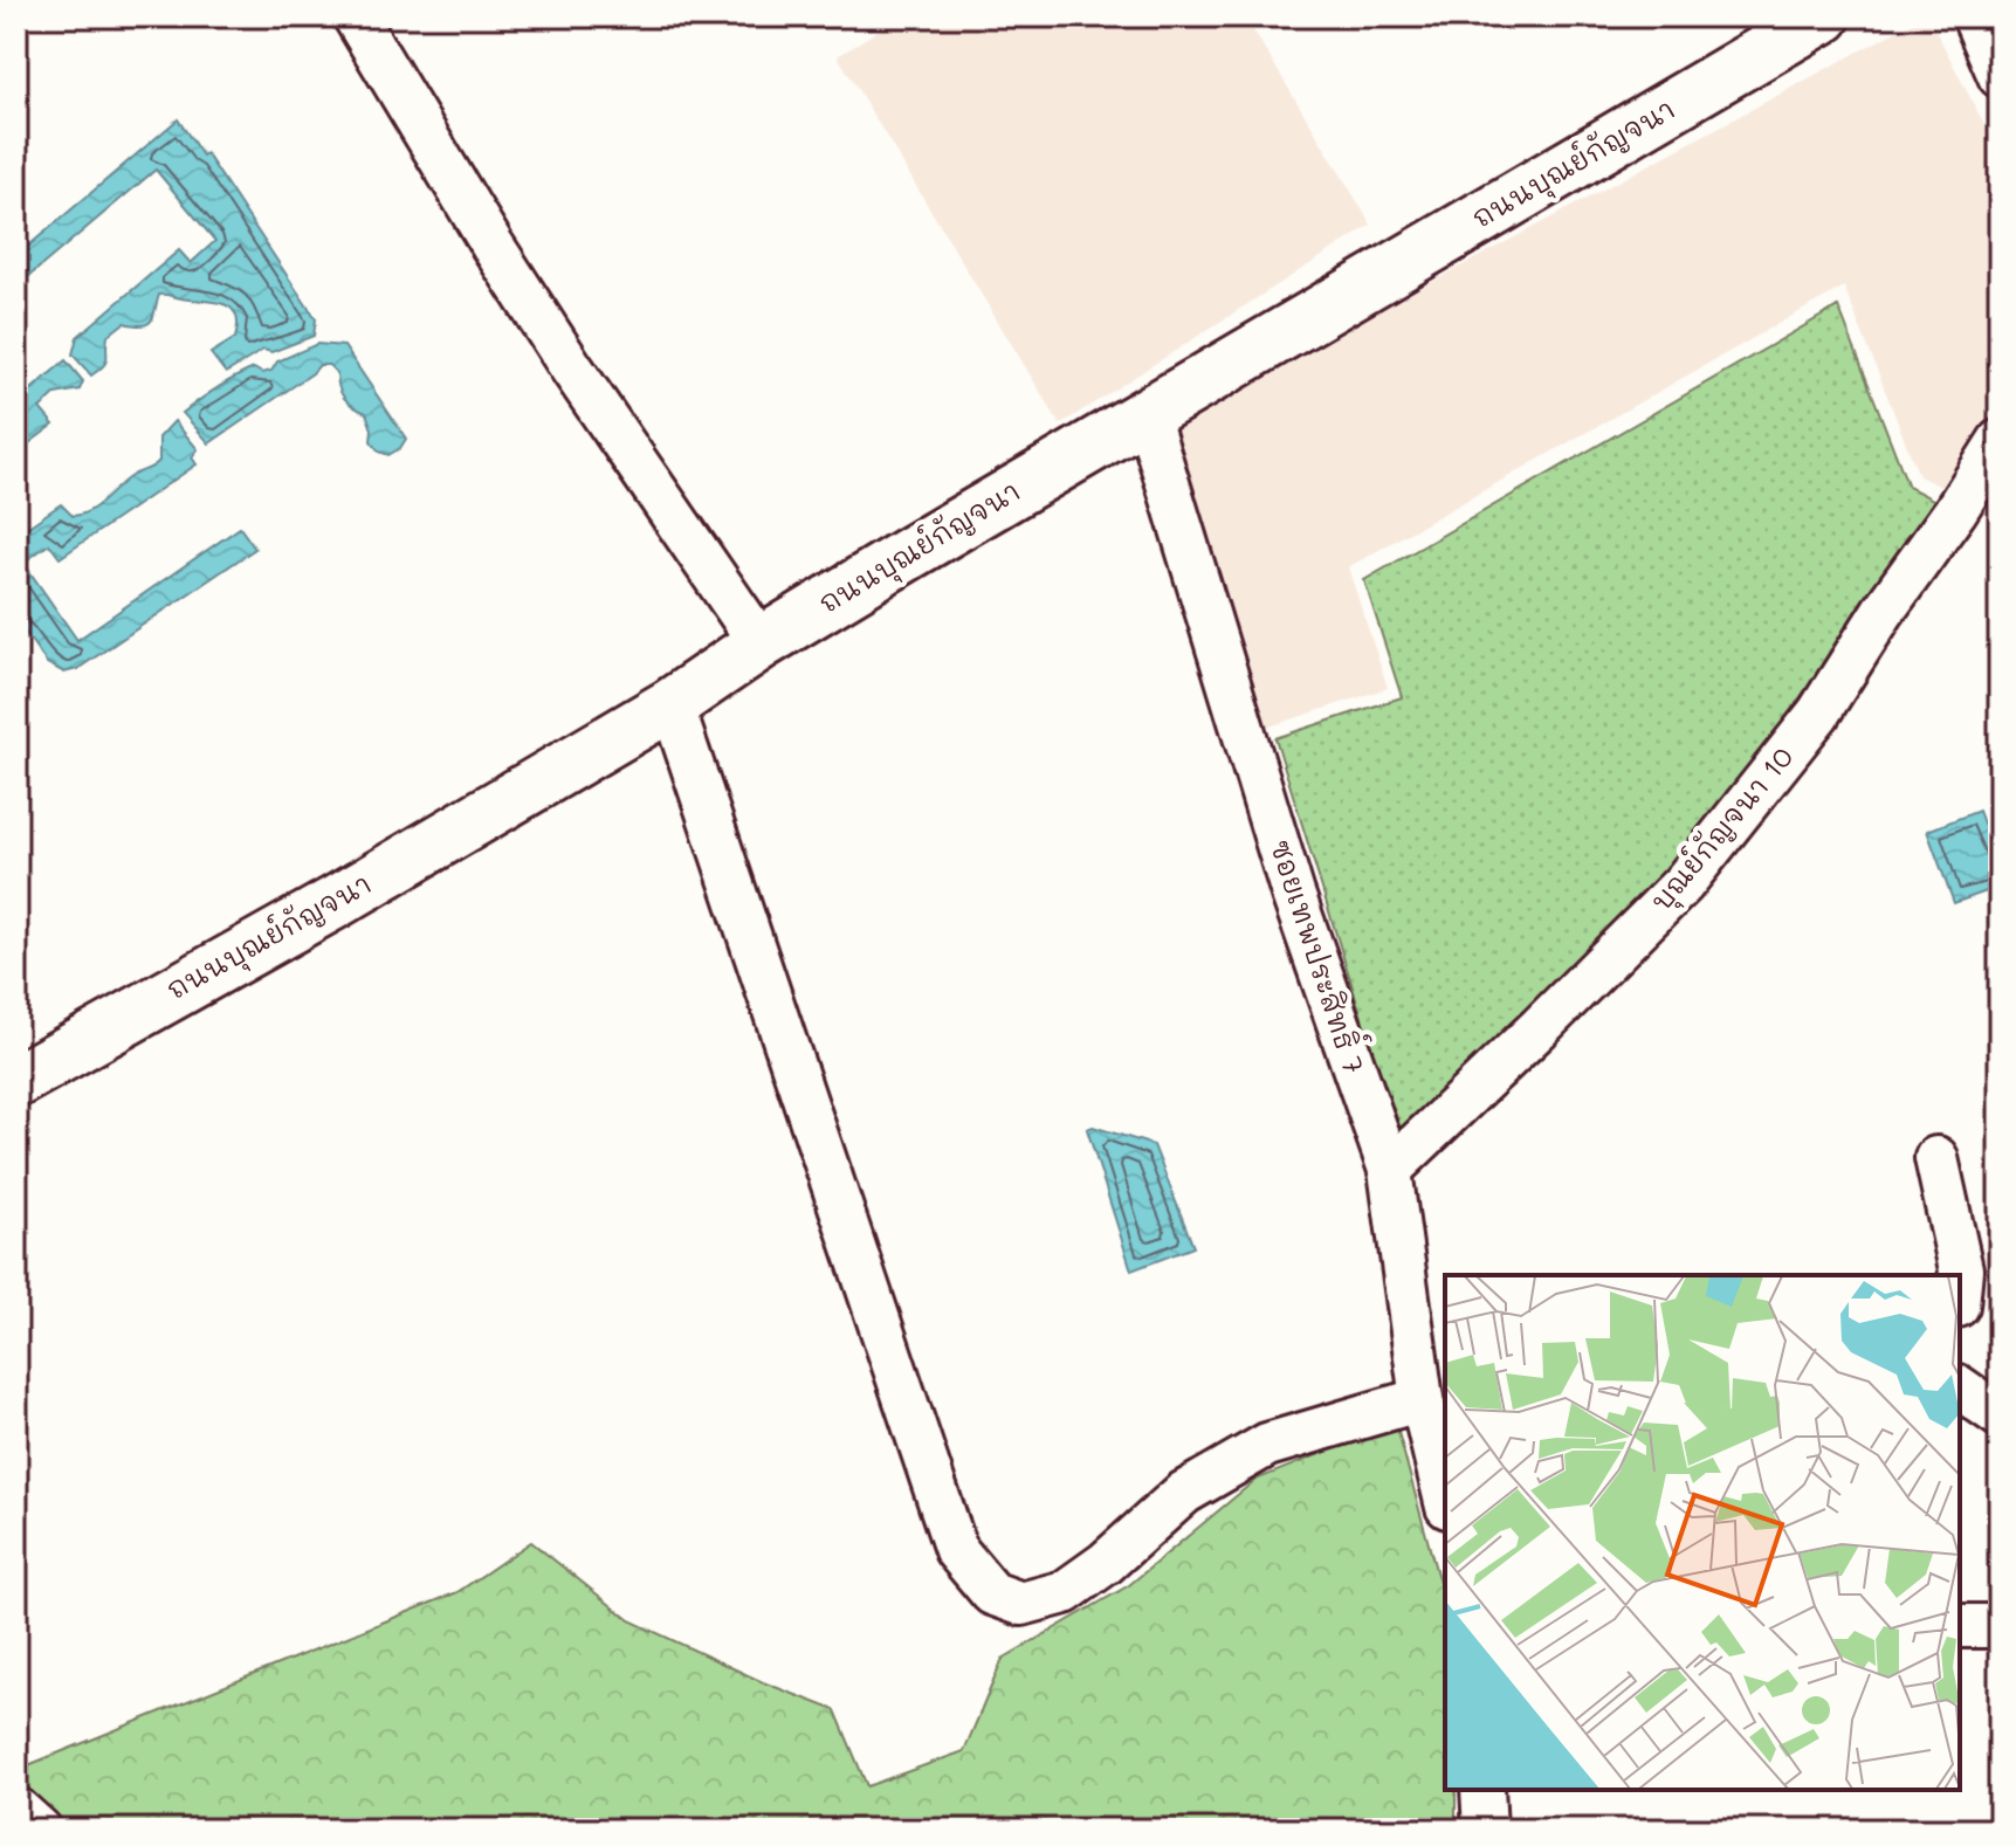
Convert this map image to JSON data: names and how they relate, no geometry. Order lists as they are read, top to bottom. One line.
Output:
{"streets":{"street":["ถนนบุณย์กัญจนา","บุณย์กัญจนา 10","ซอยเทพประสิทธิ์ 7"]},"crossings":[["ถนนบุณย์กัญจนา","ซอยเทพประสิทธิ์ 7"],["บุณย์กัญจนา 10","ซอยเทพประสิทธิ์ 7"]]}
